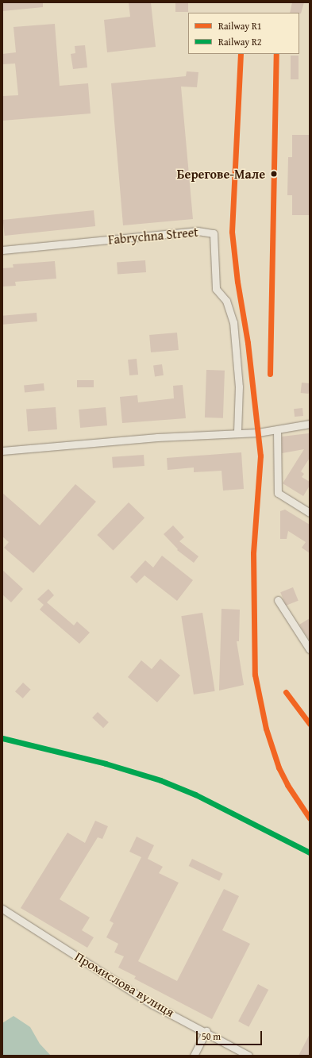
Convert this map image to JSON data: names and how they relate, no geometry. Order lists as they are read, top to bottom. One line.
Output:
{"streets":{"street":["Fabrychna Street","Промислова вулиця"]},"places":["Берегове-Мале"],"lines":["rail line R1","rail line R2"],"legend":["Railway R1","Railway R2"],"scale_bar":"50 m"}
